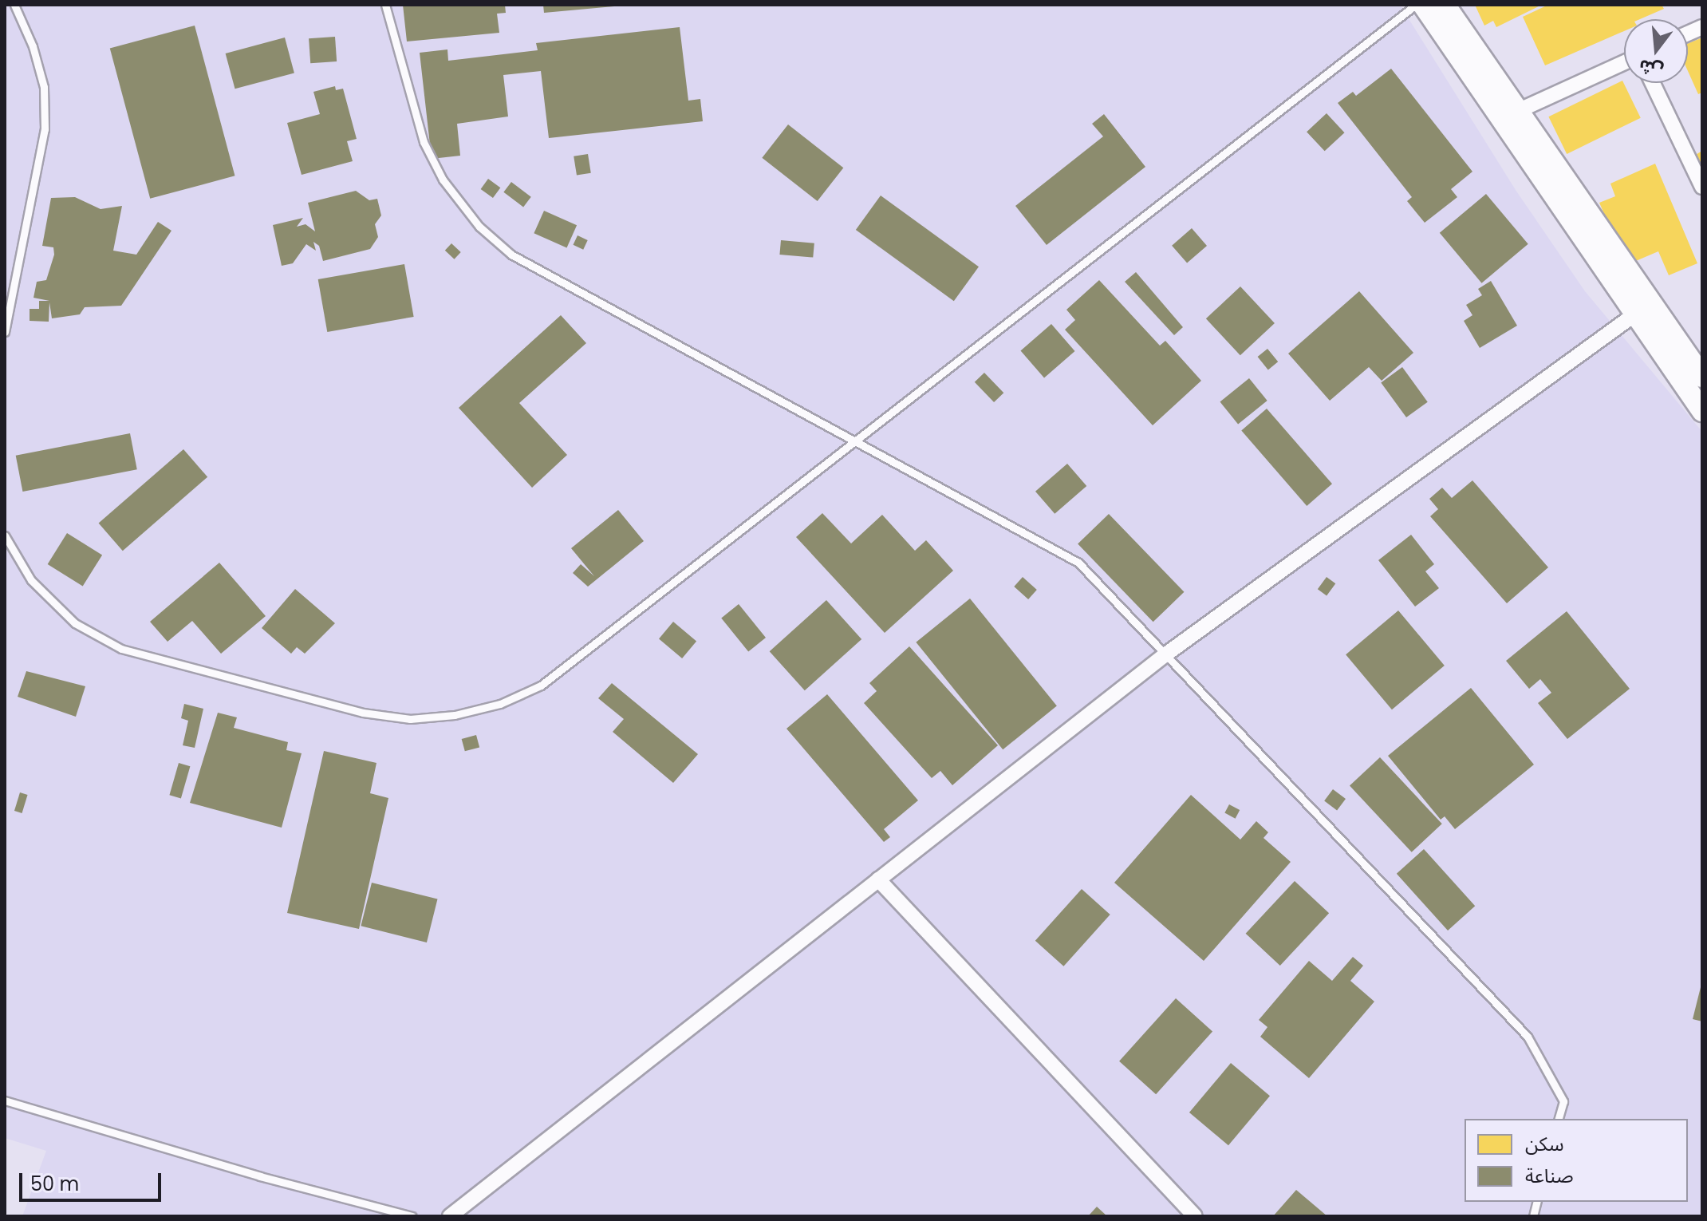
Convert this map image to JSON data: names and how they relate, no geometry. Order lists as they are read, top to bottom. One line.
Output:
{"legend":["سكن","صناعة"],"scale_bar":"50 m","north":"bottom"}
